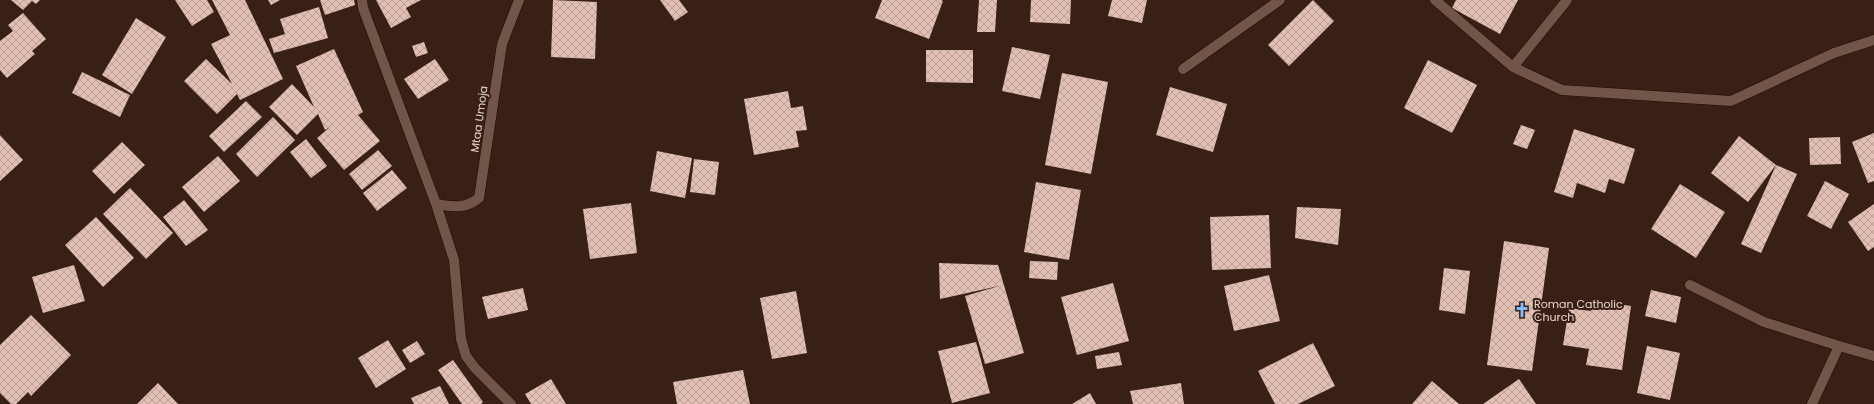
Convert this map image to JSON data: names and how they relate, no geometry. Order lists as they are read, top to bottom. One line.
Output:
{"streets":{"street":["Mtaa Umoja"]},"places":{"church":["Roman Catholic Church"]}}
